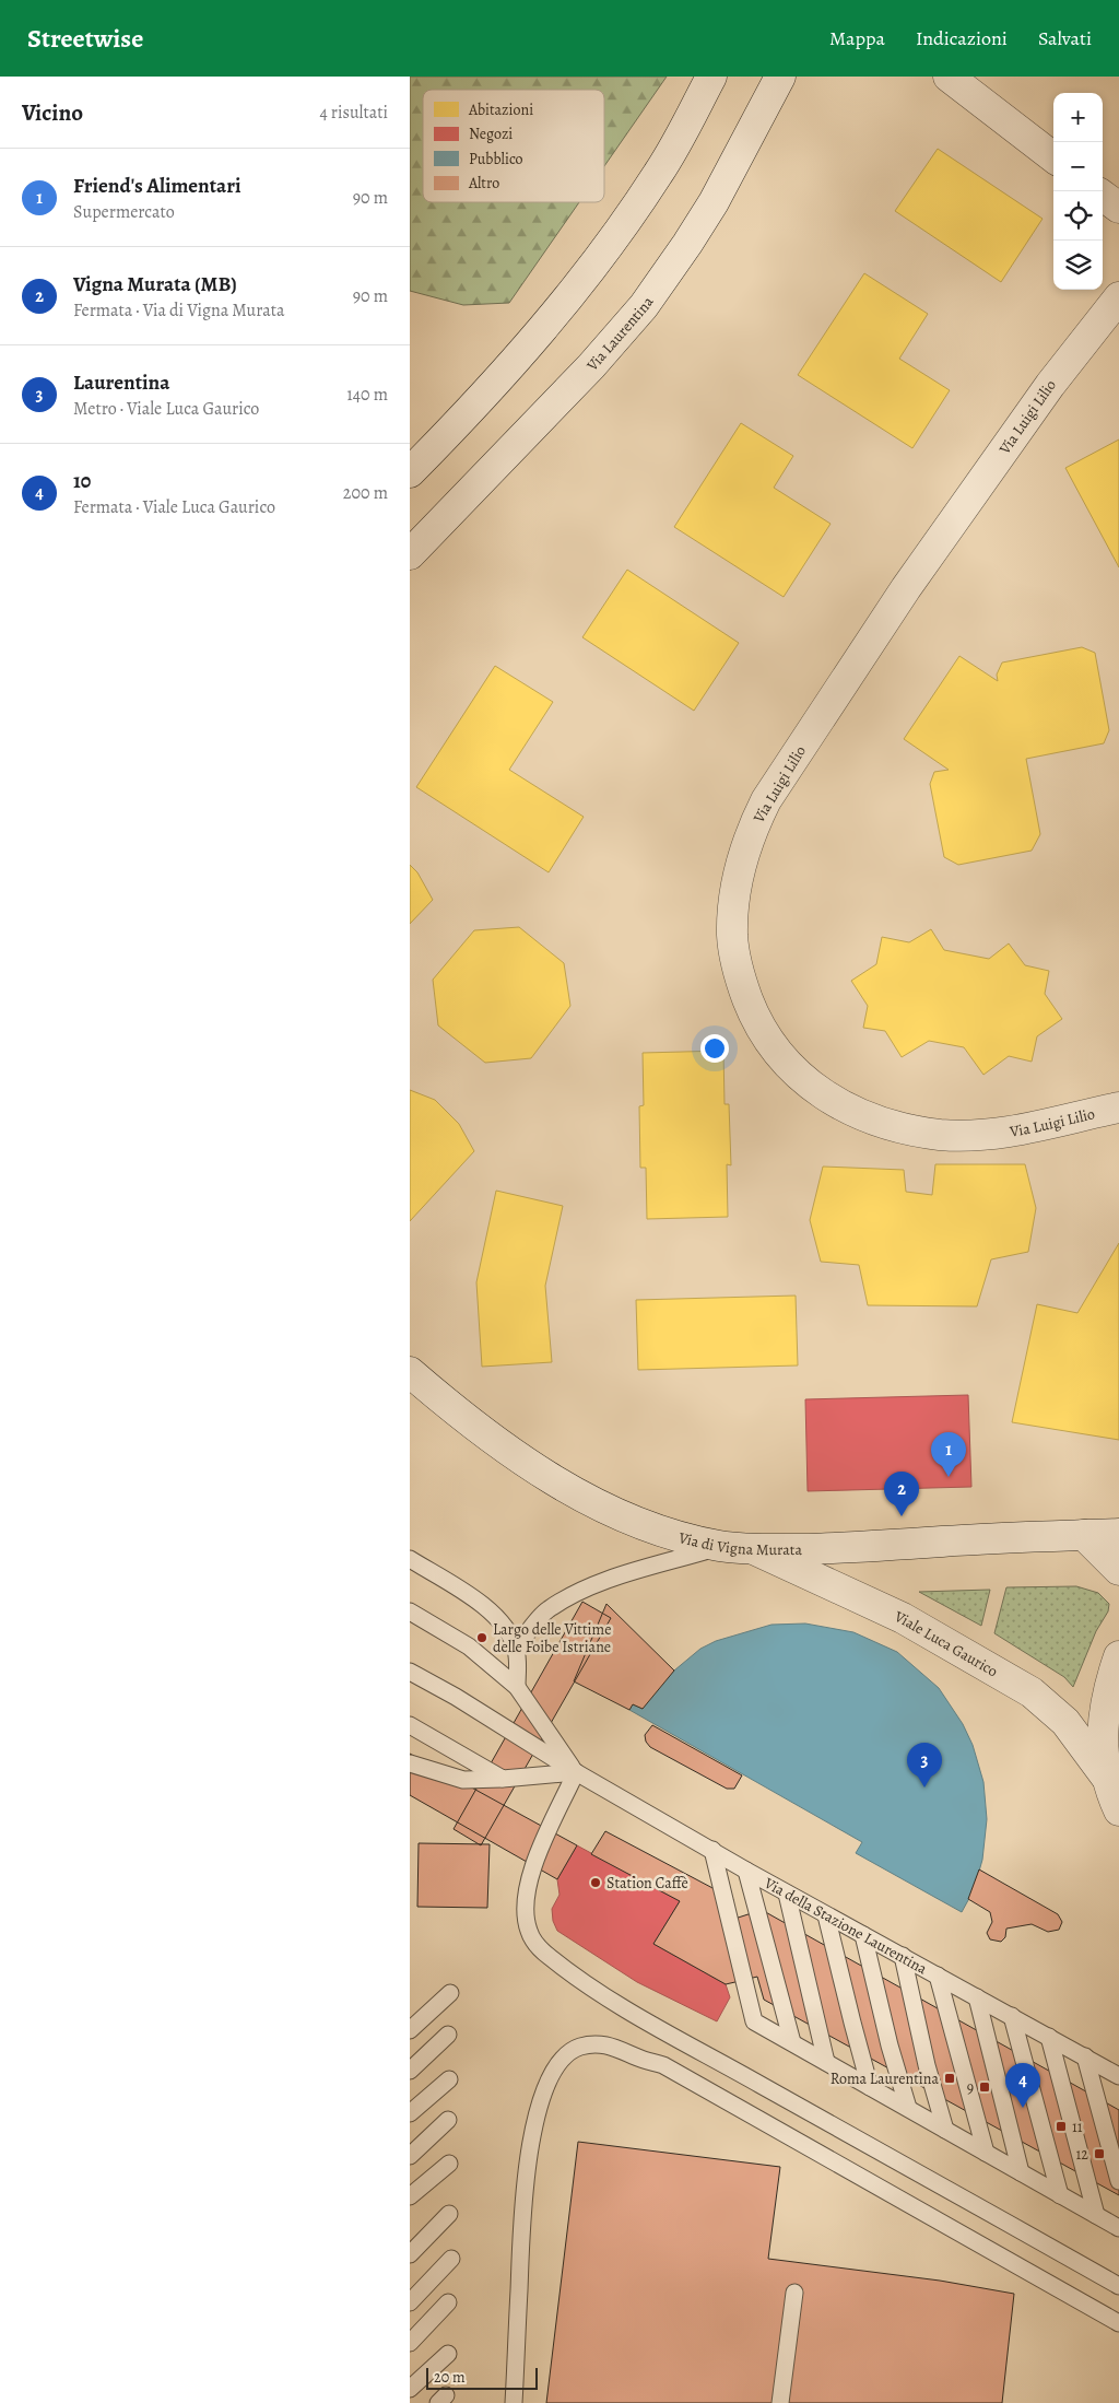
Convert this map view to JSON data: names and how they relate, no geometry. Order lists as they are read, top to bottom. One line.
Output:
{"streets":{"street":["Via Laurentina","Via Luigi Lilio","Via di Vigna Murata","Viale Luca Gaurico"],"lane":["Via della Stazione Laurentina"]},"crossings":[["Via di Vigna Murata","Viale Luca Gaurico"]],"places":{"other":["Largo delle Vittime delle Foibe Istriane","Station Caffè"],"transit":["Roma Laurentina","9","11","12"]},"legend":["Abitazioni","Negozi","Pubblico","Altro"],"scale_bar":"20 m","page":{"header":"Streetwise","nav":["Mappa","Indicazioni","Salvati"],"heading":["Vicino","4 risultati"],"map_buttons":["+","−"],"list":[{"mark":"1","name":"Friend's Alimentari","note":"Supermercato","value":"90 m"},{"mark":"2","name":"Vigna Murata (MB)","note":"Fermata · Via di Vigna Murata","value":"90 m"},{"mark":"3","name":"Laurentina","note":"Metro · Viale Luca Gaurico","value":"140 m"},{"mark":"4","name":"10","note":"Fermata · Viale Luca Gaurico","value":"200 m"}],"pins":["1","2","3","4"],"scale":"20 m"}}
